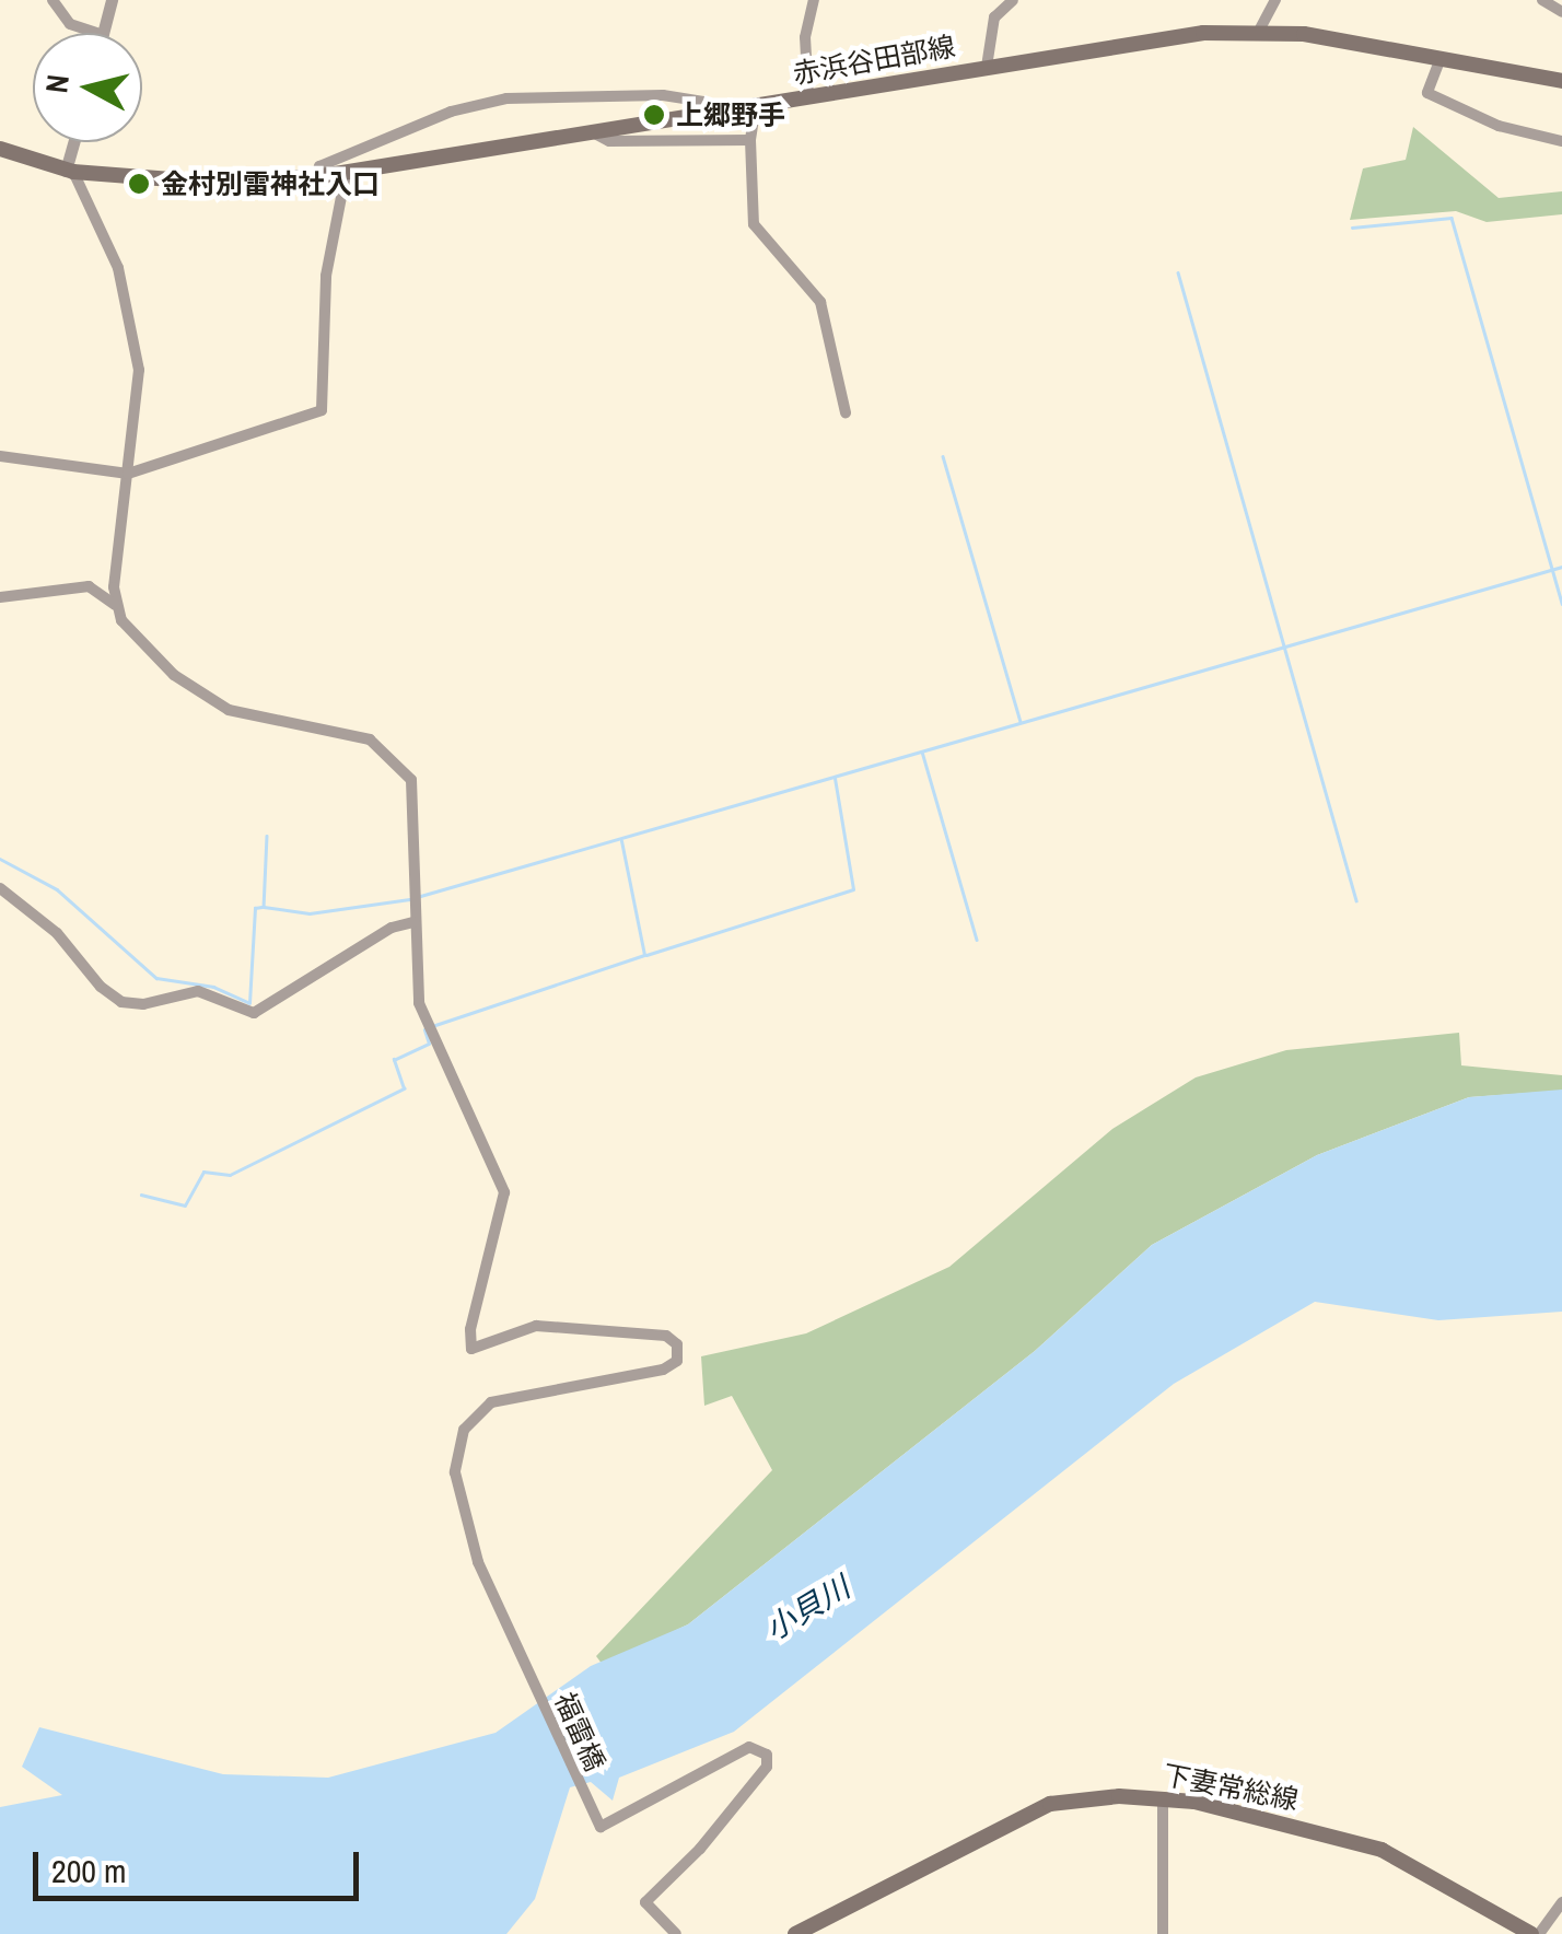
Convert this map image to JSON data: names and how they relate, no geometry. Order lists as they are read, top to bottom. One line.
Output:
{"streets":{"main road":["赤浜谷田部線","下妻常総線"],"street":["福雷橋"]},"water":["小貝川"],"places":["上郷野手","金村別雷神社入口"],"scale_bar":"200 m","north":"left"}
